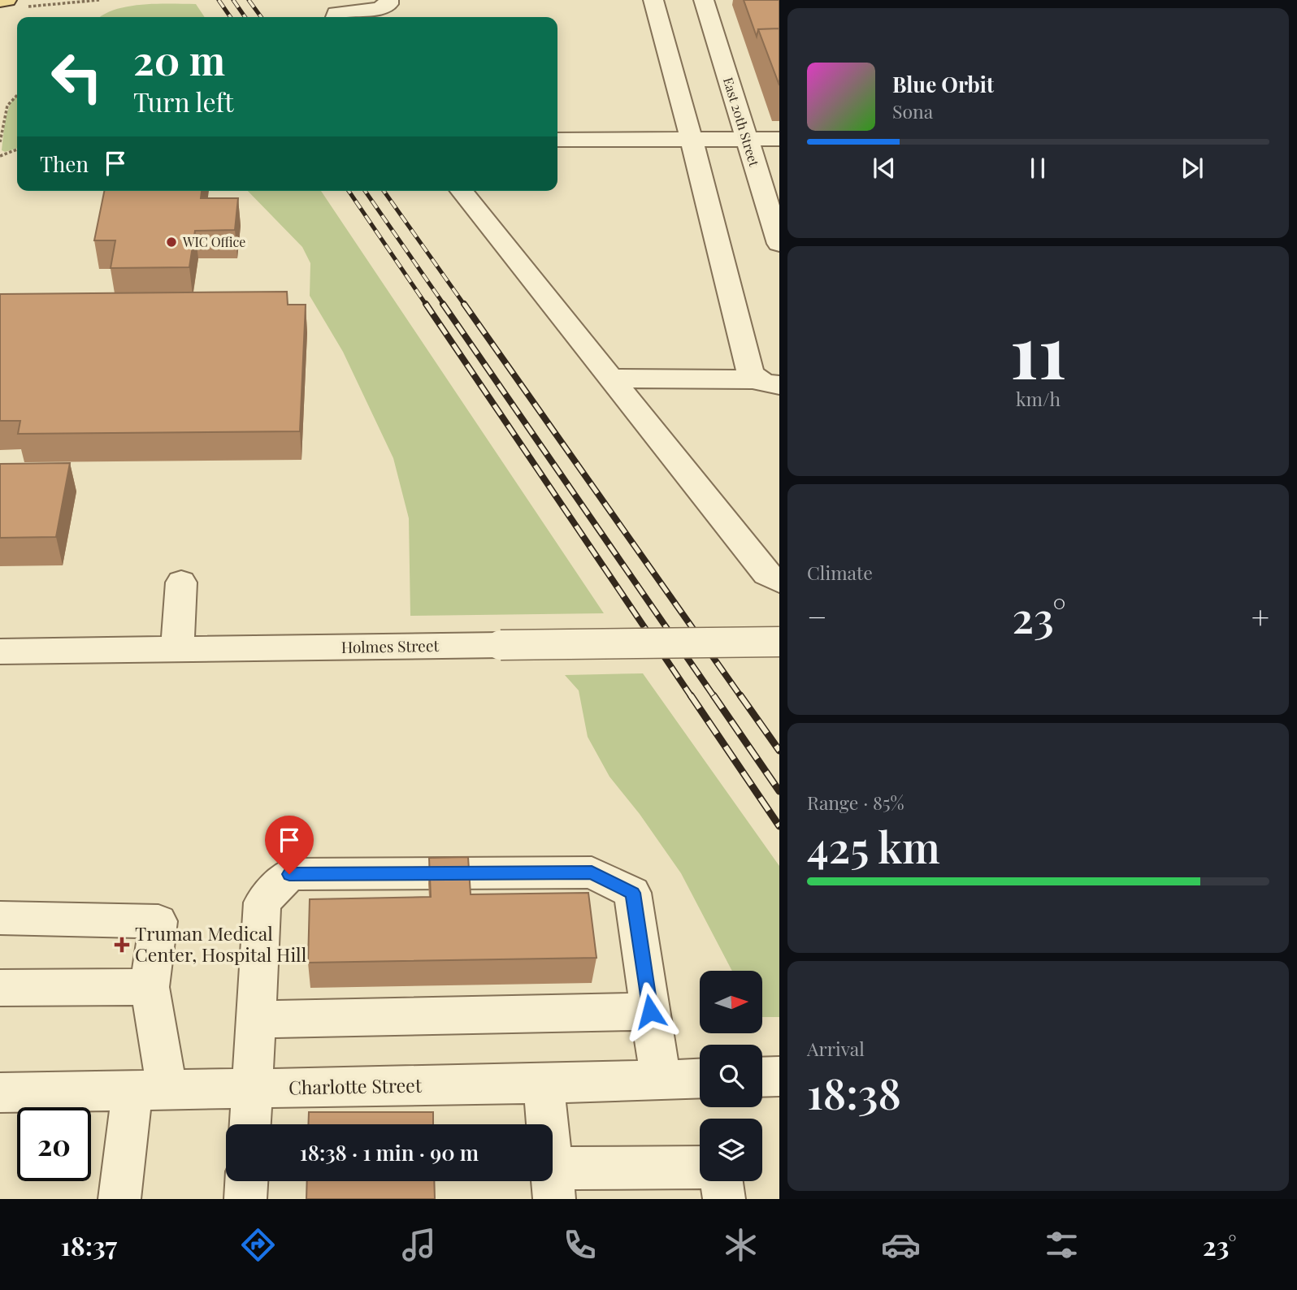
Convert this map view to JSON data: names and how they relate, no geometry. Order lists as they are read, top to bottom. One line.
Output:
{"streets":{"street":["East 20th Street","Holmes Street","Charlotte Street"]},"places":{"other":["WIC Office"],"health":["Truman Medical Center, Hospital Hill"]},"north":"right","page":{"turn":["20 m","Turn left"],"song":["Blue Orbit","Sona"],"then":"Then","tile":[["11","km/h"],"Climate",["Range · 85%","425 km"],["Arrival","18:38"]],"heat":["−","23°","+"],"limit":"20","trip":"18:38 · 1 min · 90 m","tabs":["18:37","23°"]}}
